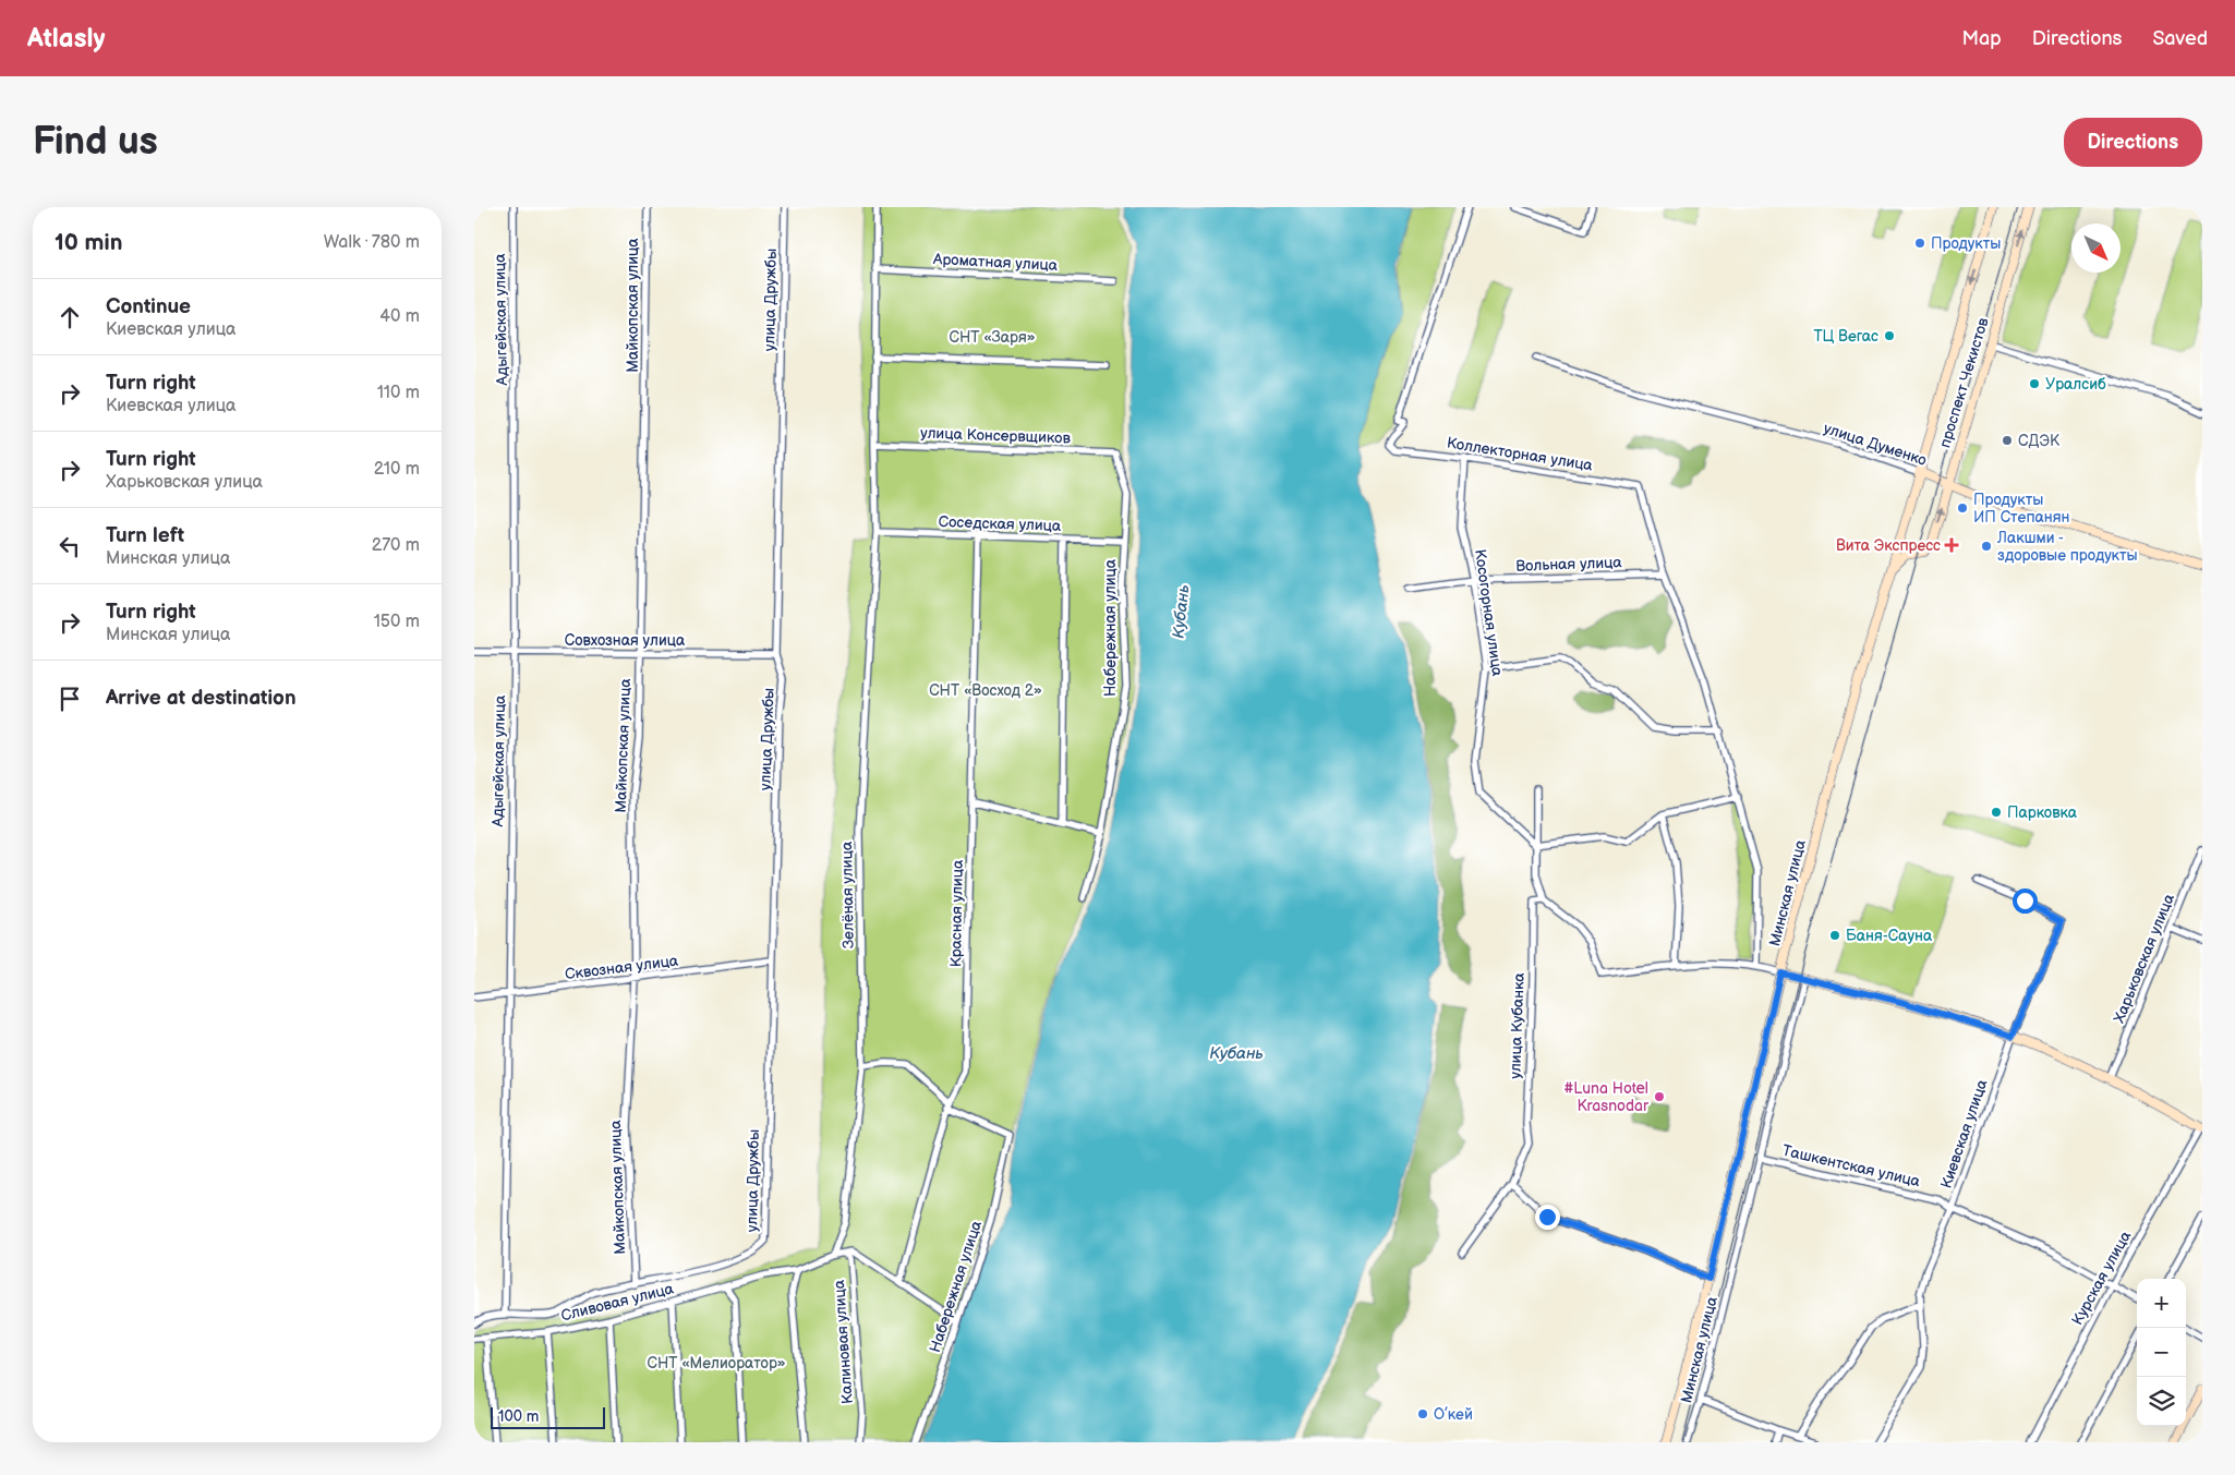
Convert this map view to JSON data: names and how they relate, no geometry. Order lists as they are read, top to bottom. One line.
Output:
{"streets":{"main road":["проспект Чекистов","улица Думенко","Минская улица"],"street":["Ароматная улица","улица Дружбы","Майкопская улица","Адыгейская улица","улица Консервщиков","Коллекторная улица","Соседская улица","Вольная улица","Косогорная улица","Набережная улица","Совхозная улица","Зелёная улица","Красная улица","Харьковская улица","Сквозная улица","улица Кубанка","Киевская улица","Ташкентская улица","Курская улица","Сливовая улица","Калиновая улица"]},"crossings":[["Ароматная улица","Зелёная улица"],["улица Дружбы","Майкопская улица"],["улица Дружбы","Совхозная улица"],["улица Дружбы","Сквозная улица"],["Майкопская улица","Совхозная улица"],["Майкопская улица","Сквозная улица"],["Адыгейская улица","Совхозная улица"],["Адыгейская улица","Сквозная улица"],["проспект Чекистов","улица Думенко"],["проспект Чекистов","Минская улица"],["улица Консервщиков","Набережная улица"],["улица Консервщиков","Зелёная улица"],["Коллекторная улица","Косогорная улица"],["Коллекторная улица","Минская улица"],["Соседская улица","Набережная улица"],["Соседская улица","Зелёная улица"],["Соседская улица","Красная улица"],["Вольная улица","Косогорная улица"],["Вольная улица","Минская улица"],["Набережная улица","Красная улица"],["Минская улица","улица Кубанка"],["Минская улица","Ташкентская улица"],["Зелёная улица","Сливовая улица"],["Зелёная улица","Калиновая улица"],["Киевская улица","Ташкентская улица"],["Ташкентская улица","Курская улица"],["Сливовая улица","Калиновая улица"]],"water":["Кубань"],"parks":["СНТ «Заря»","СНТ «Восход 2»","СНТ «Мелиоратор»"],"places":{"other":["Продукты","ТЦ Вегас","Уралсиб","СДЭК","Продукты ИП Степанян","Лакшми - здоровые продукты","Парковка","Баня-Сауна","#Luna Hotel Krasnodar","О’кей"],"health":["Вита Экспресс"]},"scale_bar":"100 m","north":"bottom right","page":{"header":"Atlasly","nav":["Map","Directions","Saved"],"buttons":"Directions","title":"Find us","heading":["10 min","Walk · 780 m"],"list":[["Continue","Киевская улица","40 m"],["Turn right","Киевская улица","110 m"],["Turn right","Харьковская улица","210 m"],["Turn left","Минская улица","270 m"],["Turn right","Минская улица","150 m"],"Arrive at destination"],"map_buttons":["+","−"],"scale":"100 m"}}
